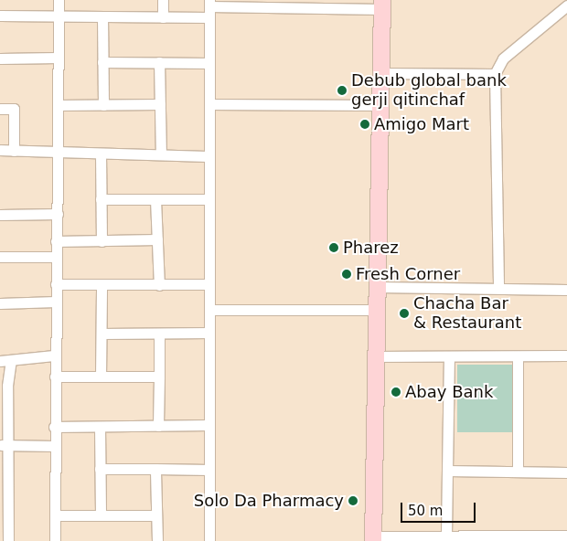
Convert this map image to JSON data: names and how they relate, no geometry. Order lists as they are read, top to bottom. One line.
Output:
{"places":["Debub global bank gerji qitinchaf","Amigo Mart","Pharez","Fresh Corner","Chacha Bar & Restaurant","Abay Bank","Solo Da Pharmacy"],"scale_bar":"50 m"}
